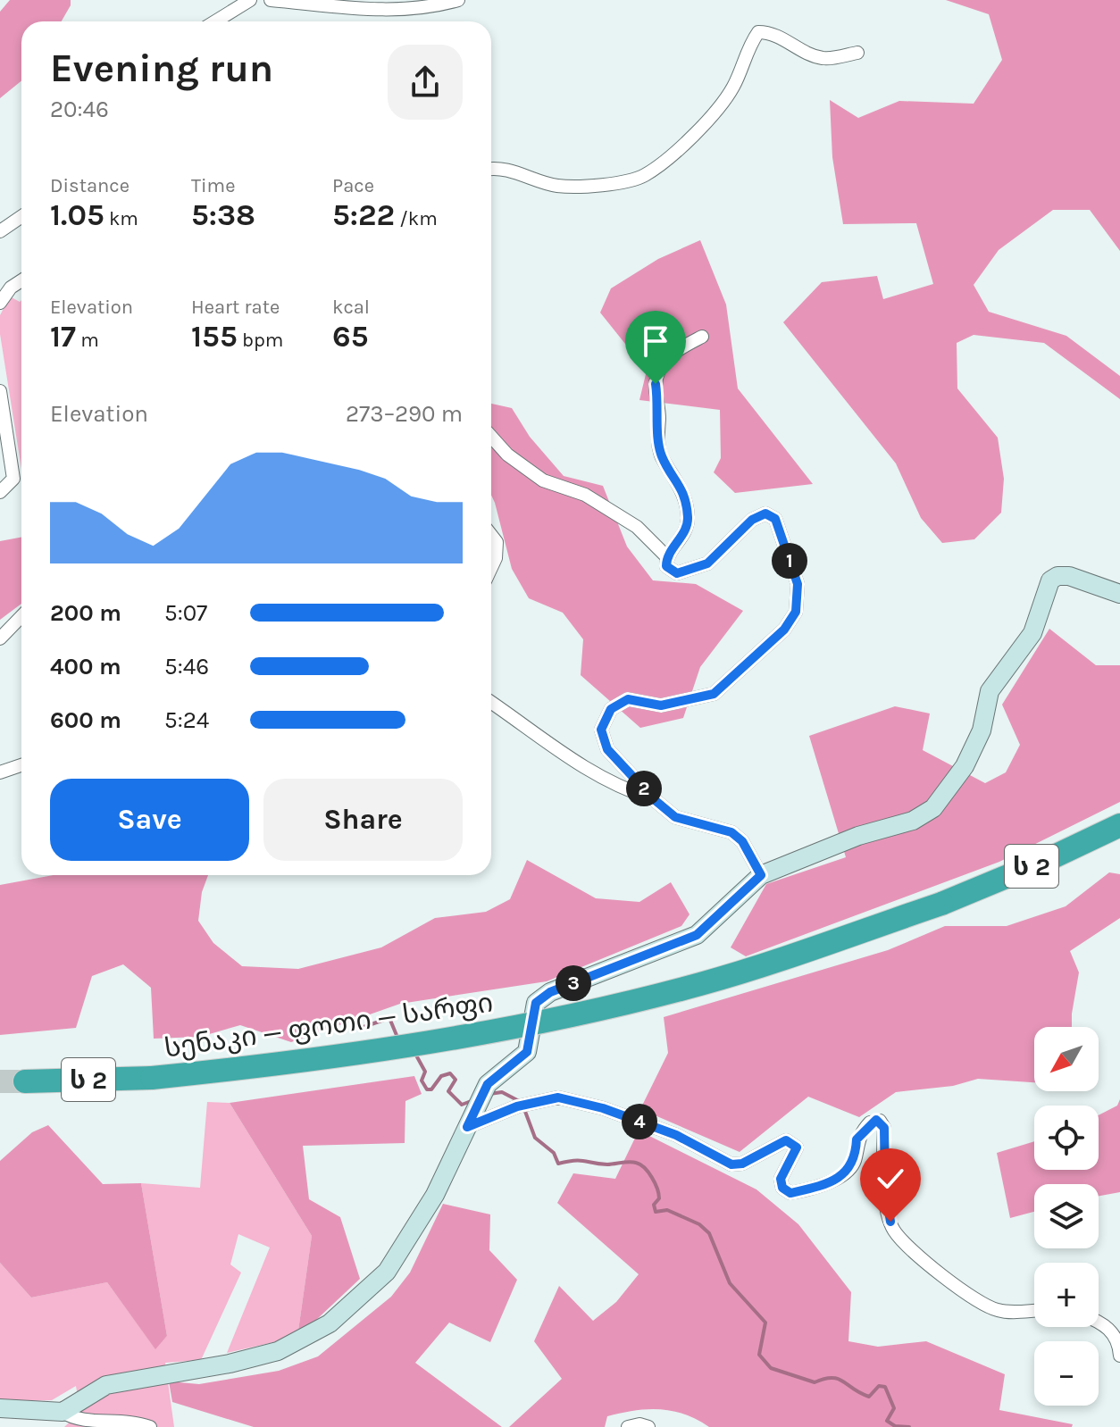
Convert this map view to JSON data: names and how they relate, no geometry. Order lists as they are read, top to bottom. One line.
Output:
{"streets":{"highway":["ს 2","სენაკი — ფოთი — სარფი"]},"north":"bottom left","page":{"heading":["Evening run","20:46"],"stats":[["Distance","1.05 km"],["Time","5:38"],["Pace","5:22 /km"],["Elevation","17 m"],["Heart rate","155 bpm"],["kcal","65"]],"chart":["Elevation","273–290 m"],"pins":["1","2","3","4"],"list":[{"name":"200 m","note":"5:07"},{"name":"400 m","note":"5:46"},{"name":"600 m","note":"5:24"}],"buttons":["Save","Share"],"map_buttons":["+","−"]}}
